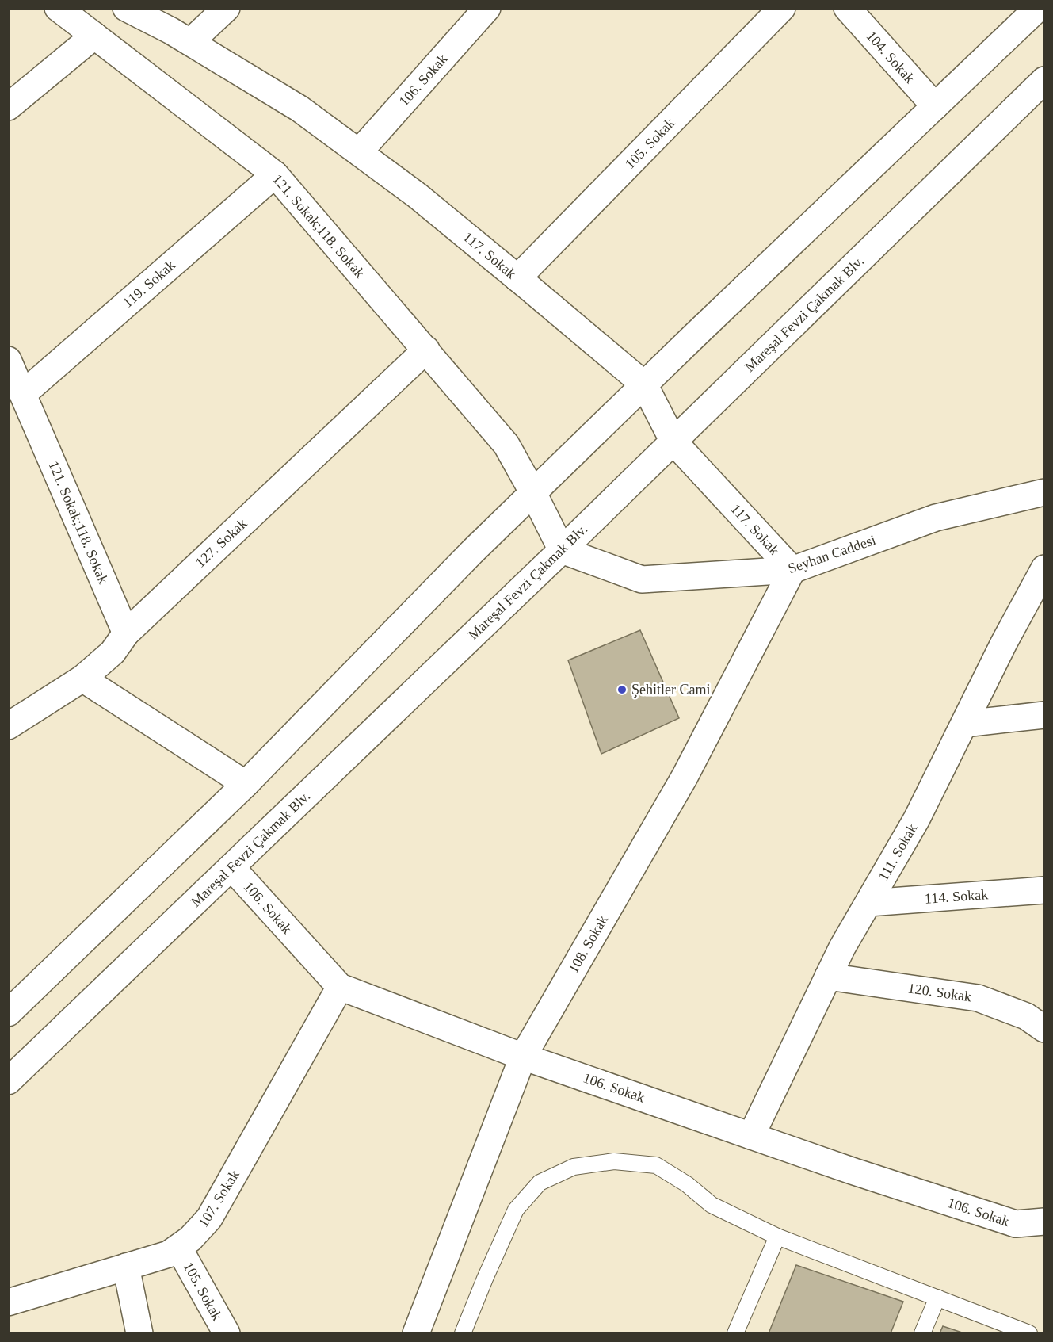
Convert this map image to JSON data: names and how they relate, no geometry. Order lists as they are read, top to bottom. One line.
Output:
{"streets":{"street":["104. Sokak","106. Sokak","105. Sokak","121. Sokak;118. Sokak","117. Sokak","119. Sokak","Mareşal Fevzi Çakmak Blv.","127. Sokak","Seyhan Caddesi","111. Sokak","114. Sokak","108. Sokak","120. Sokak","107. Sokak"]},"crossings":[["106. Sokak","117. Sokak"],["106. Sokak","Mareşal Fevzi Çakmak Blv."],["106. Sokak","111. Sokak"],["106. Sokak","108. Sokak"],["106. Sokak","107. Sokak"],["105. Sokak","117. Sokak"],["105. Sokak","107. Sokak"],["121. Sokak;118. Sokak","119. Sokak"],["121. Sokak;118. Sokak","Mareşal Fevzi Çakmak Blv."],["121. Sokak;118. Sokak","127. Sokak"],["121. Sokak;118. Sokak","Seyhan Caddesi"],["117. Sokak","Mareşal Fevzi Çakmak Blv."],["117. Sokak","Seyhan Caddesi"],["117. Sokak","108. Sokak"],["Mareşal Fevzi Çakmak Blv.","Seyhan Caddesi"],["Seyhan Caddesi","108. Sokak"],["111. Sokak","114. Sokak"],["111. Sokak","120. Sokak"]],"places":["Şehitler Cami"]}
